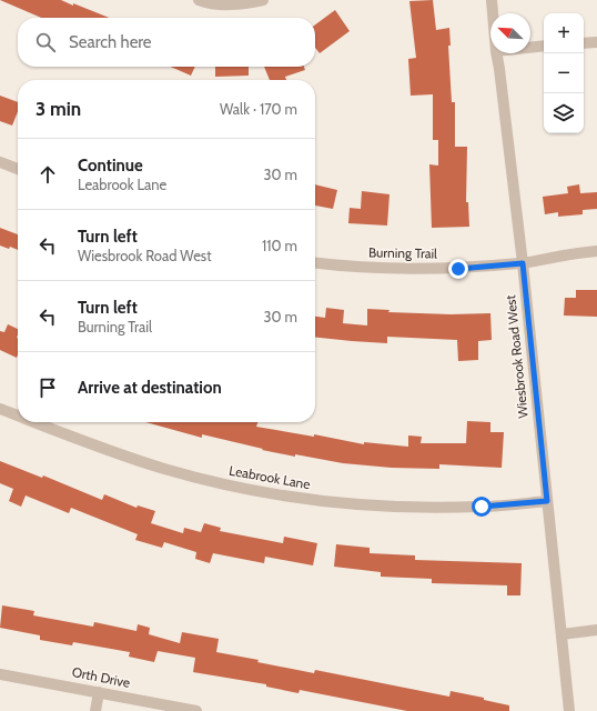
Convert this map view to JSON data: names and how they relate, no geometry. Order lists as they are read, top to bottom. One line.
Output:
{"streets":{"street":["Burning Trail","Wiesbrook Road West","Leabrook Lane","Orth Drive"]},"crossings":[["Burning Trail","Wiesbrook Road West"],["Wiesbrook Road West","Leabrook Lane"]],"north":"top left","page":{"map_buttons":["+","−"],"search":"Search here","heading":["3 min","Walk · 170 m"],"list":[["Continue","Leabrook Lane","30 m"],["Turn left","Wiesbrook Road West","110 m"],["Turn left","Burning Trail","30 m"],"Arrive at destination"]}}
